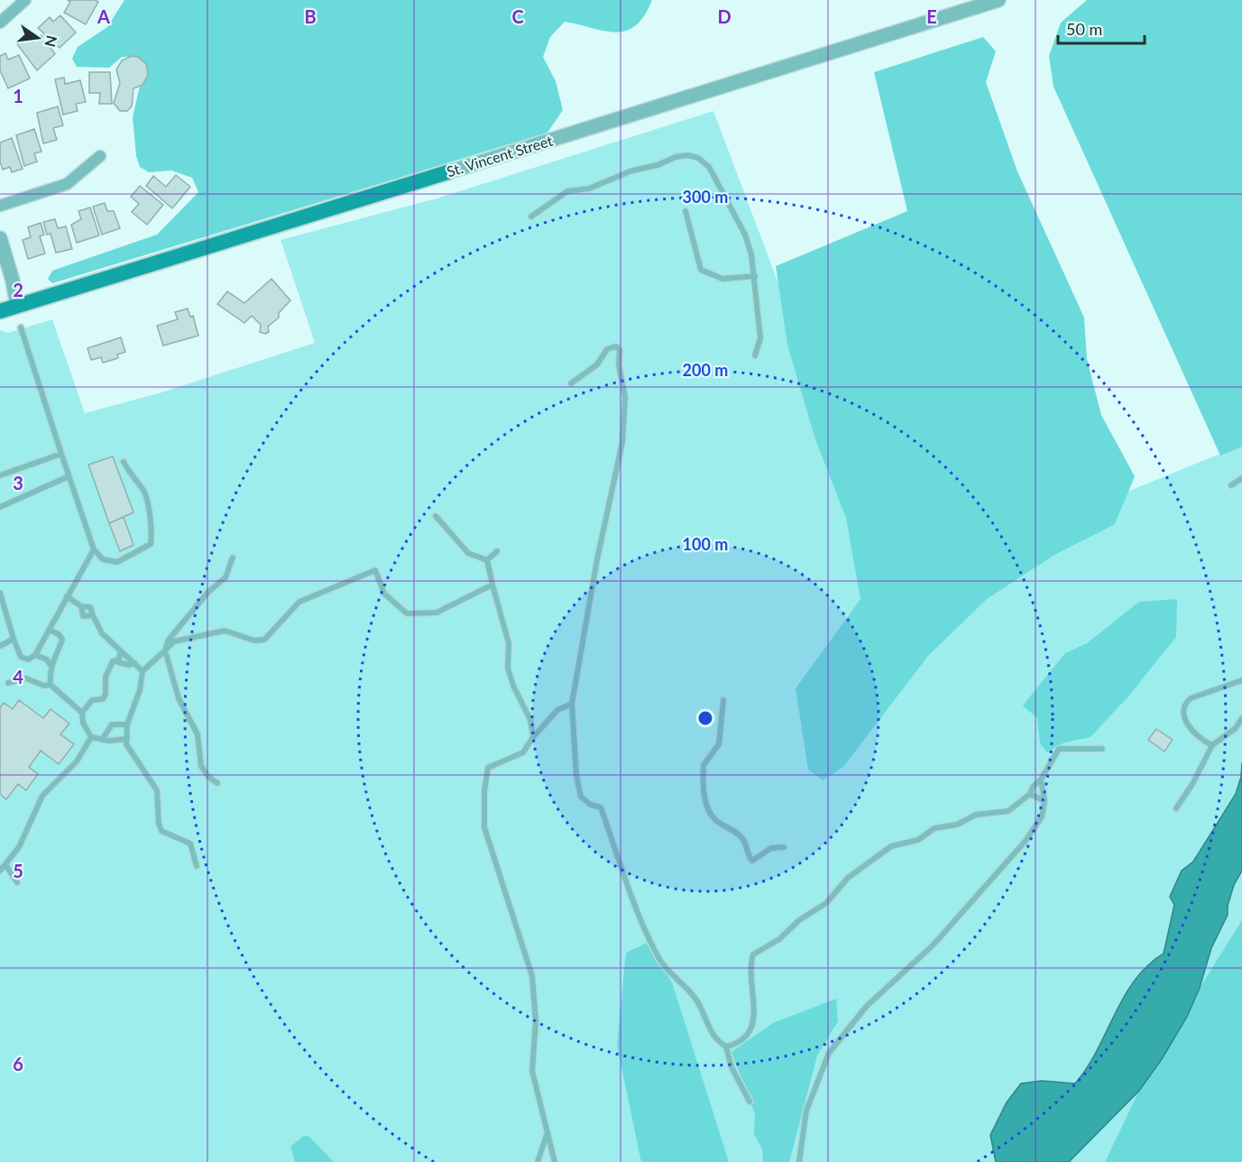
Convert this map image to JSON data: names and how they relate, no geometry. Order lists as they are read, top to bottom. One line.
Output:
{"streets":{"main road":["St. Vincent Street"]},"scale_bar":"50 m","north":"right","grid":{"columns":["A","B","C","D","E"],"rows":["1","2","3","4","5","6"]},"rings":["300 m","200 m","100 m"]}
